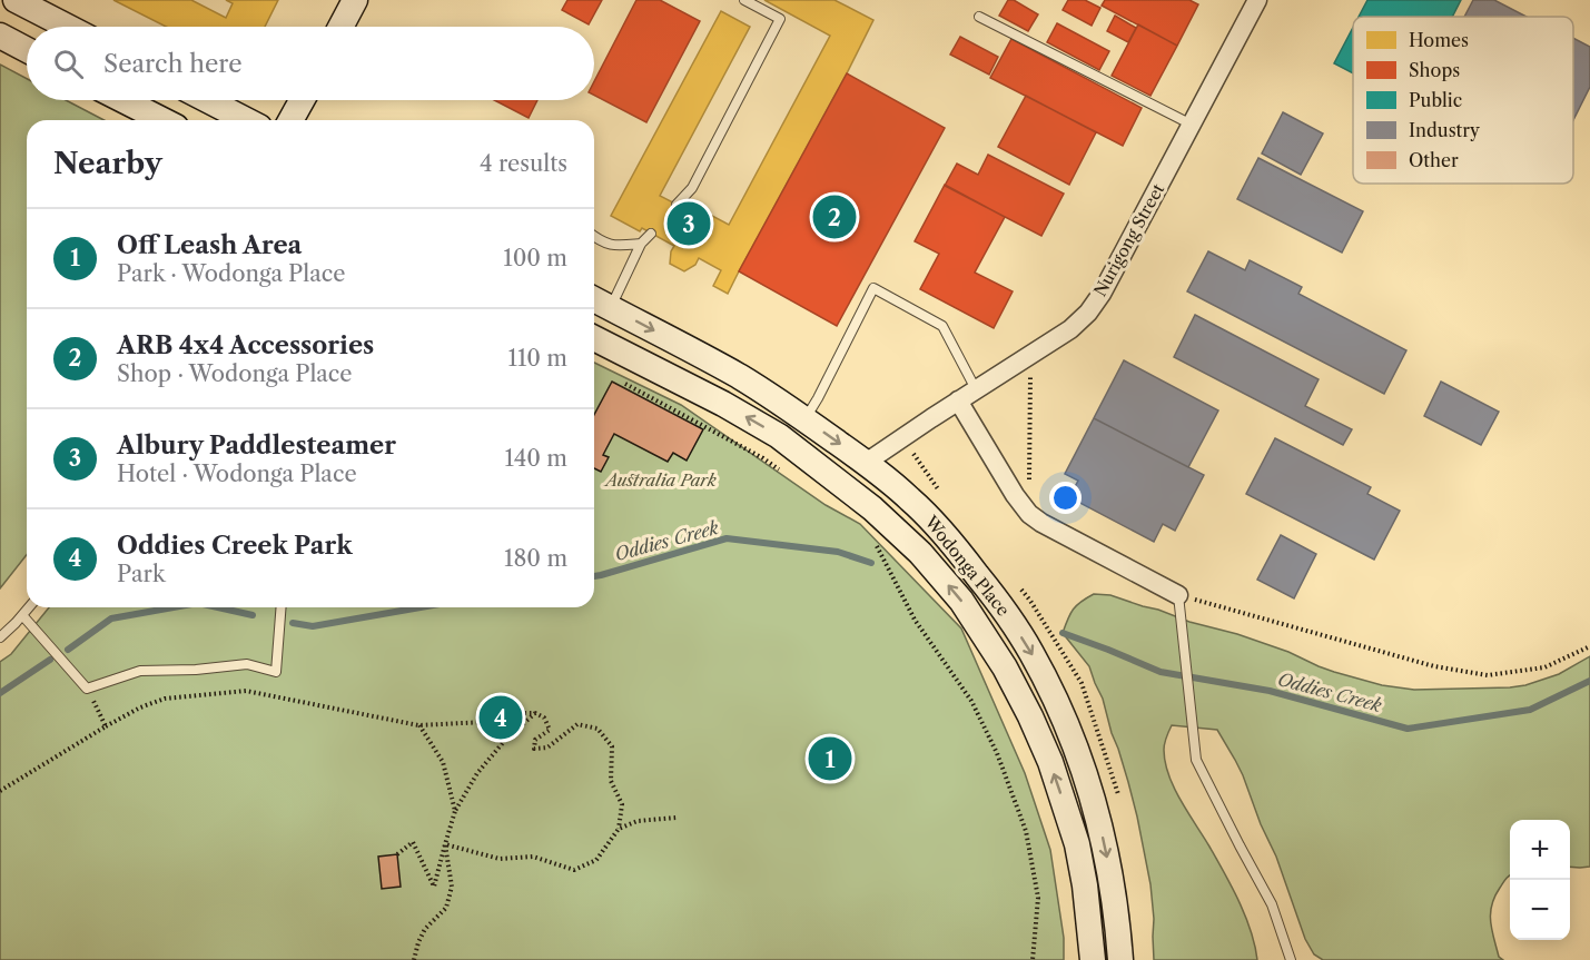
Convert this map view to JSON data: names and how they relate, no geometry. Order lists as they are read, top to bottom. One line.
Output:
{"streets":{"main road":["Wodonga Place"],"street":["Nurigong Street"]},"crossings":[["Nurigong Street","Wodonga Place"]],"water":["Oddies Creek"],"parks":["Australia Park"],"legend":["Homes","Shops","Public","Industry","Other"],"page":{"search":"Search here","heading":["Nearby","4 results"],"pins":["2","3","4","1"],"list":[{"mark":"1","name":"Off Leash Area","note":"Park · Wodonga Place","value":"100 m"},{"mark":"2","name":"ARB 4x4 Accessories","note":"Shop · Wodonga Place","value":"110 m"},{"mark":"3","name":"Albury Paddlesteamer","note":"Hotel · Wodonga Place","value":"140 m"},{"mark":"4","name":"Oddies Creek Park","note":"Park","value":"180 m"}],"map_buttons":["+","−"]}}
